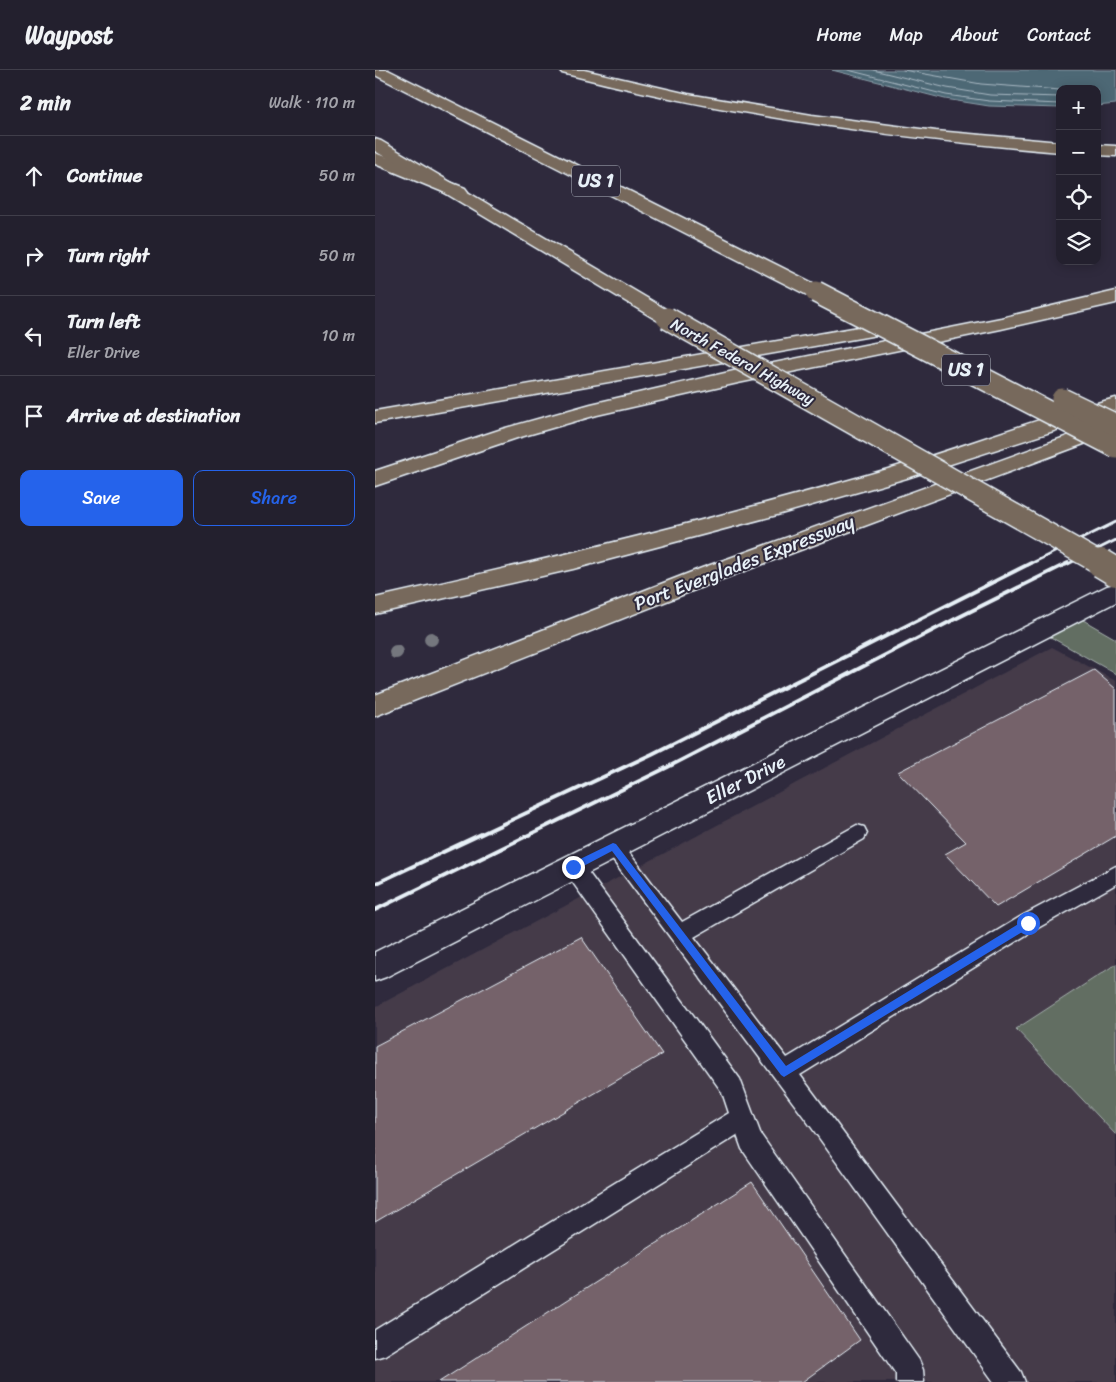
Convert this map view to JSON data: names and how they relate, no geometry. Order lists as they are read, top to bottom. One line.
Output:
{"streets":{"main road":["US 1","North Federal Highway","Port Everglades Expressway"],"street":["Eller Drive"]},"page":{"header":"Waypost","nav":["Home","Map","About","Contact"],"heading":["2 min","Walk · 110 m"],"map_buttons":["+","−"],"list":[["Continue","50 m"],["Turn right","50 m"],["Turn left","Eller Drive","10 m"],"Arrive at destination"],"buttons":["Save","Share"]}}
